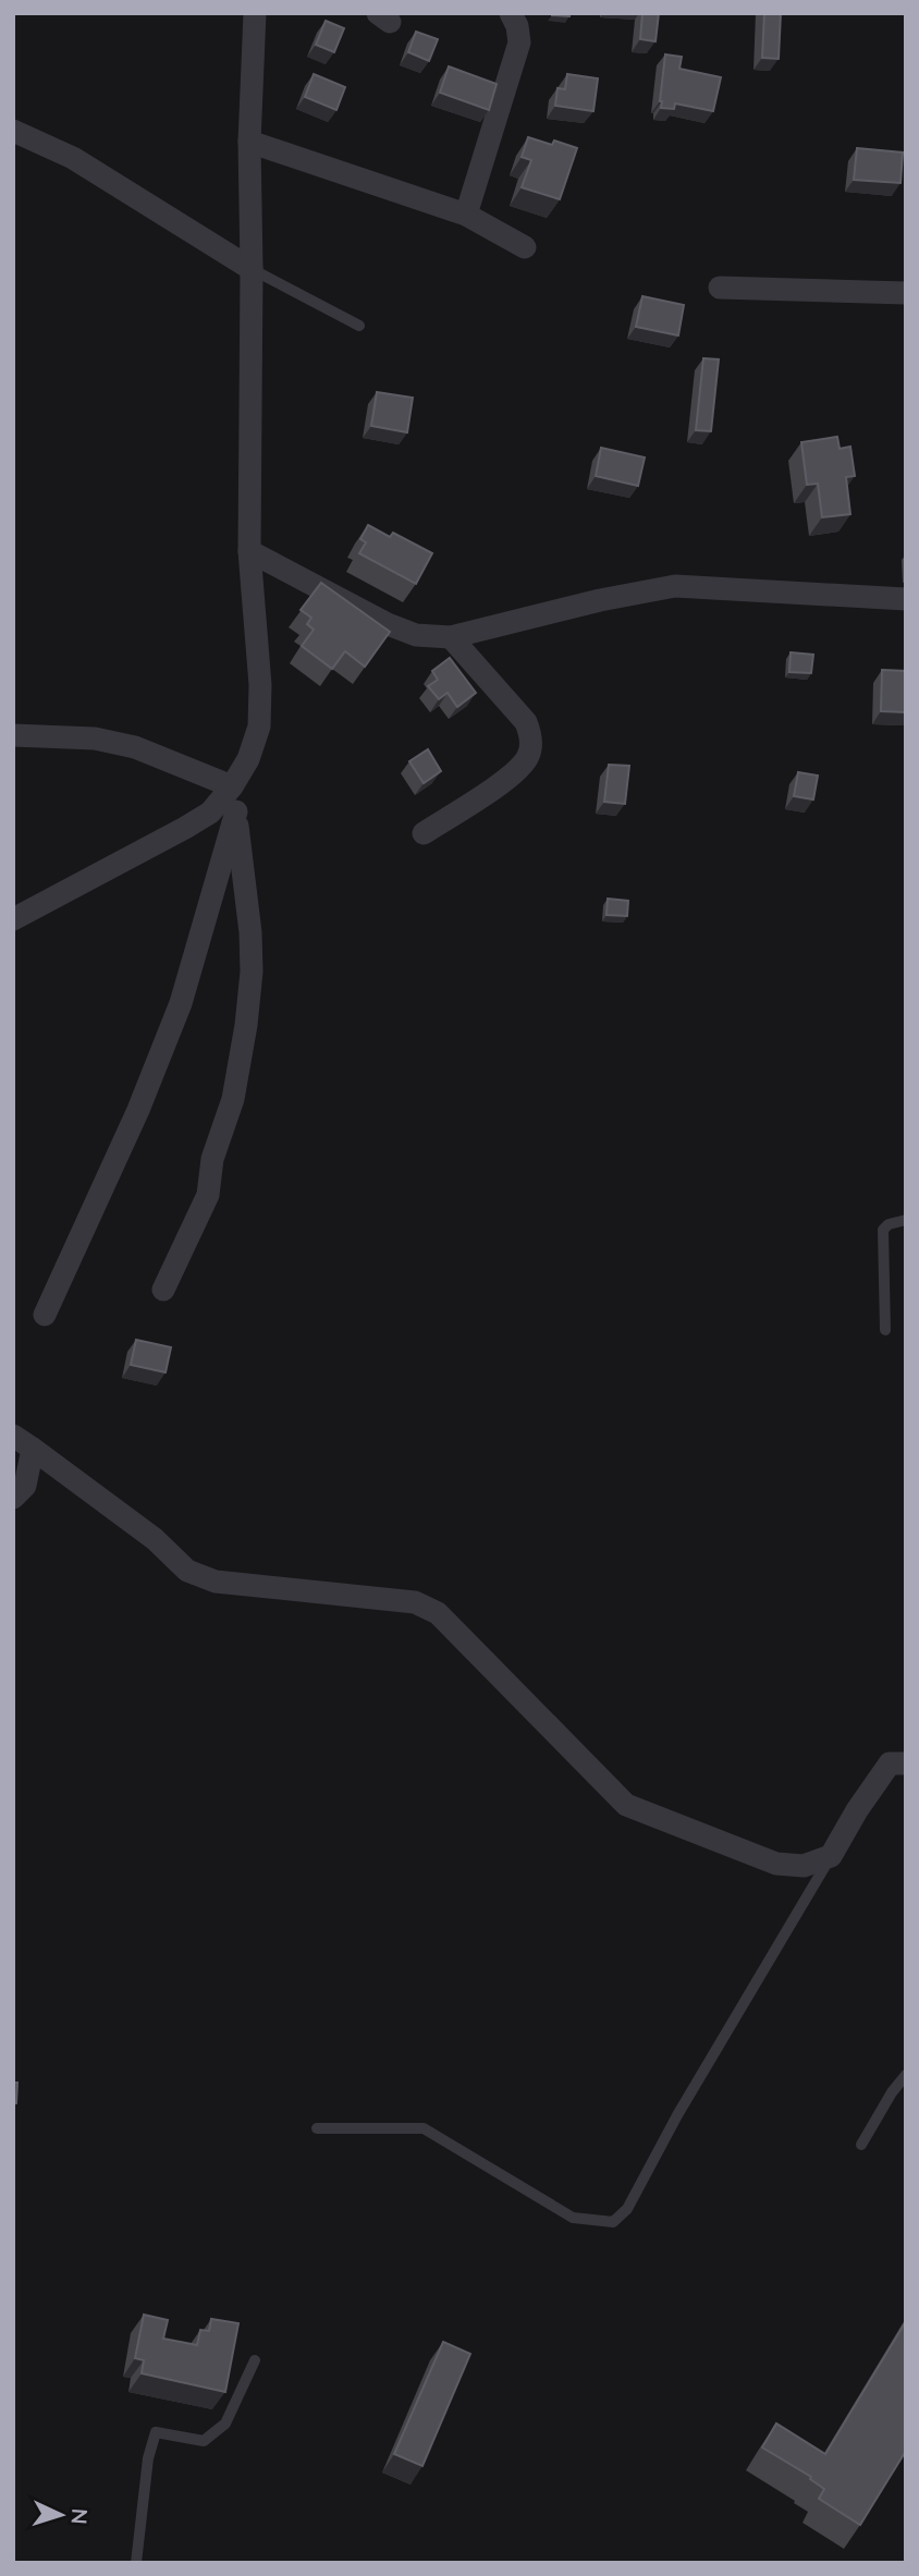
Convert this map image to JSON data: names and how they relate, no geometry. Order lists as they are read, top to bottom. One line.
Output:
{"north":"right"}
